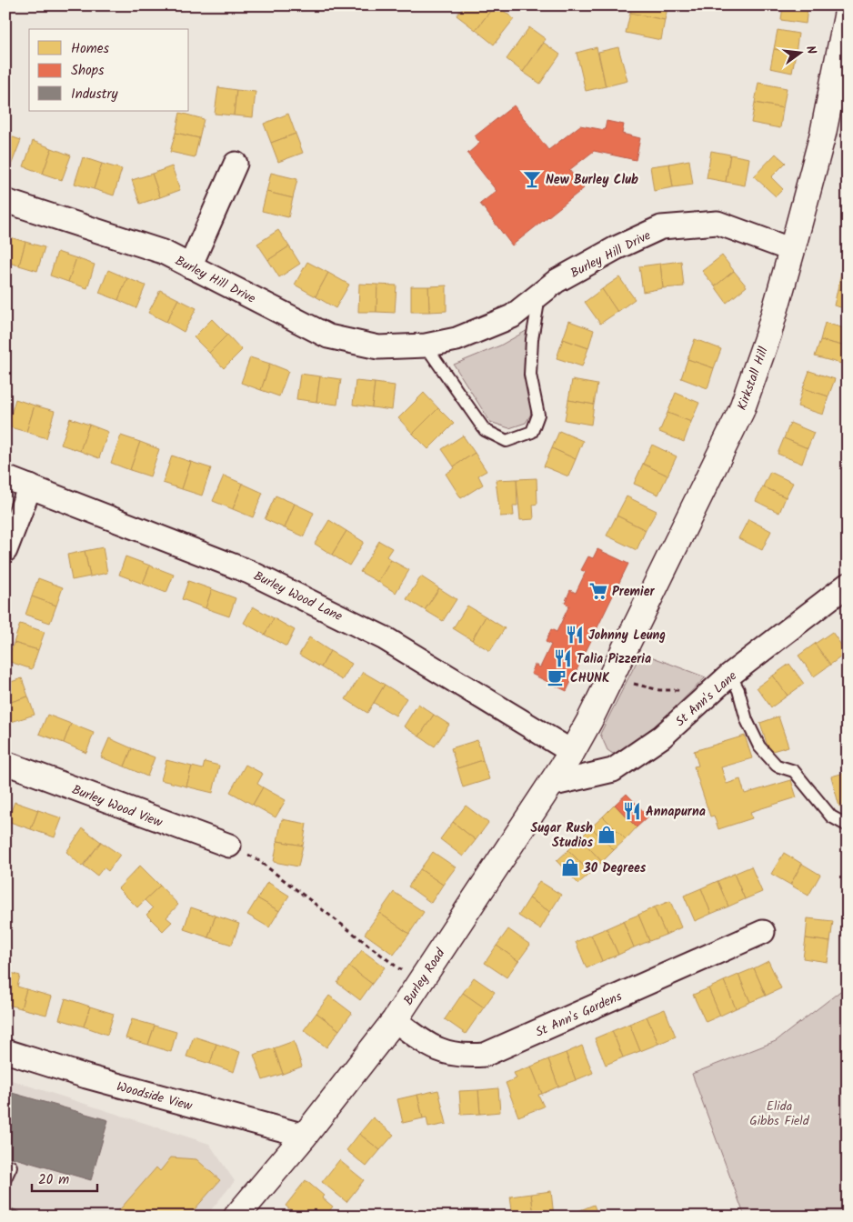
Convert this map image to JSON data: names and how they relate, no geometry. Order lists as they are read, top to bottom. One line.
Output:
{"streets":{"street":["Burley Hill Drive","Kirkstall Hill","Burley Wood Lane","St Ann's Lane","Burley Wood View","Burley Road","St Ann's Gardens","Woodside View"]},"crossings":[["Burley Hill Drive","Kirkstall Hill"],["Kirkstall Hill","Burley Road"],["Burley Wood Lane","Burley Road"],["St Ann's Lane","Burley Road"],["Burley Road","St Ann's Gardens"],["Burley Road","Woodside View"]],"parks":["Elida Gibbs Field"],"places":{"bar":["New Burley Club"],"supermarket":["Premier"],"restaurant":["Johnny Leung","Talia Pizzeria","Annapurna"],"cafe":["CHUNK"],"shop":["Sugar Rush Studios","30 Degrees"]},"legend":["Homes","Shops","Industry"],"scale_bar":"20 m","north":"right"}
